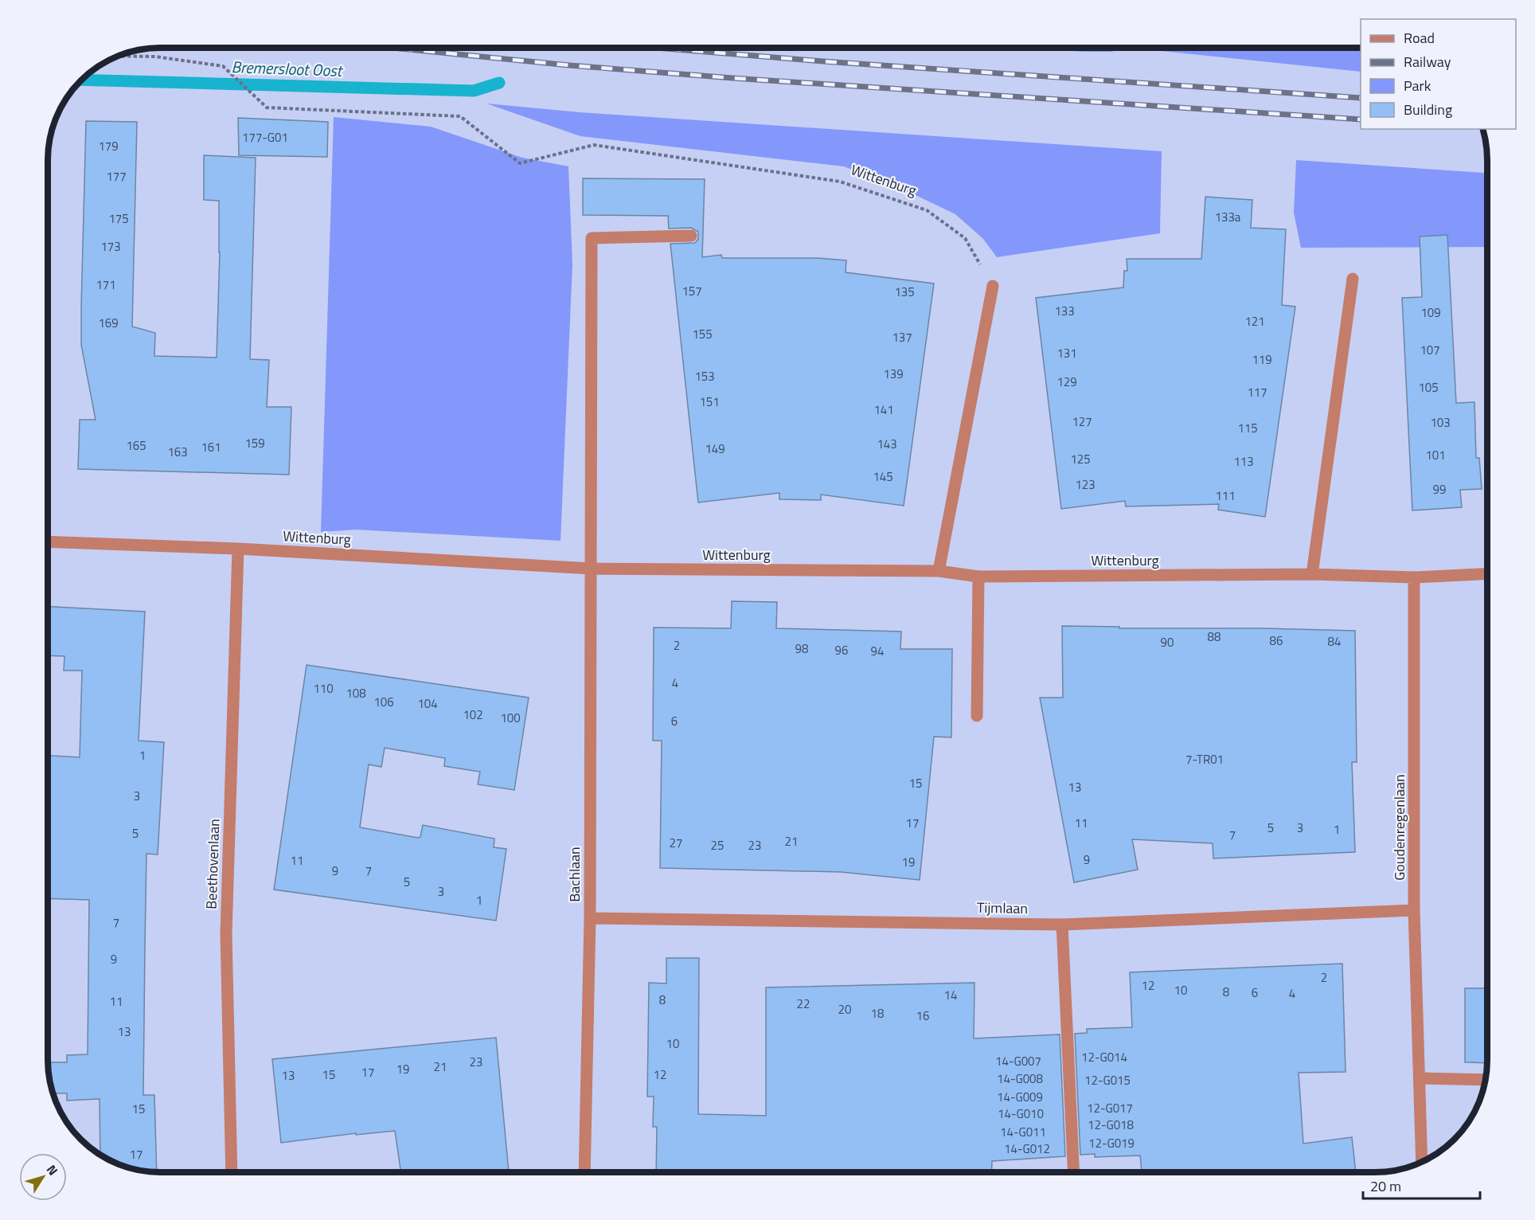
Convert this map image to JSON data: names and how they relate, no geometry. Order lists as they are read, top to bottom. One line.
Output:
{"streets":{"street":["Wittenburg","Goudenregenlaan","Beethovenlaan","Bachlaan","Tijmlaan"]},"crossings":[["Wittenburg","Goudenregenlaan"],["Wittenburg","Beethovenlaan"],["Wittenburg","Bachlaan"],["Goudenregenlaan","Tijmlaan"],["Bachlaan","Tijmlaan"]],"water":["Bremersloot Oost"],"house_numbers":["177-G01","179","177","133a","175","173","171","157","135","133","109","121","169","155","137","107","131","119","139","153","129","105","117","151","141","127","103","115","159","143","165","161","149","163","101","125","113","145","123","99","111","88","86","84","90","2","98","96","94","4","110","108","106","104","102","100","6","1","7-TR01","15","13","3","17","11","5","3","1","5","7","21","27","25","23","9","11","19","9","7","5","3","1","7","9","2","12","10","8","6","4","14","8","11","22","20","18","16","13","10","12-G014","14-G007","23","21","19","17","15","12","13","14-G008","12-G015","14-G009","12-G017","15","14-G010","12-G018","14-G011","12-G019","14-G012","17"],"legend":["Road","Railway","Park","Building"],"scale_bar":"20 m","north":"top right"}
